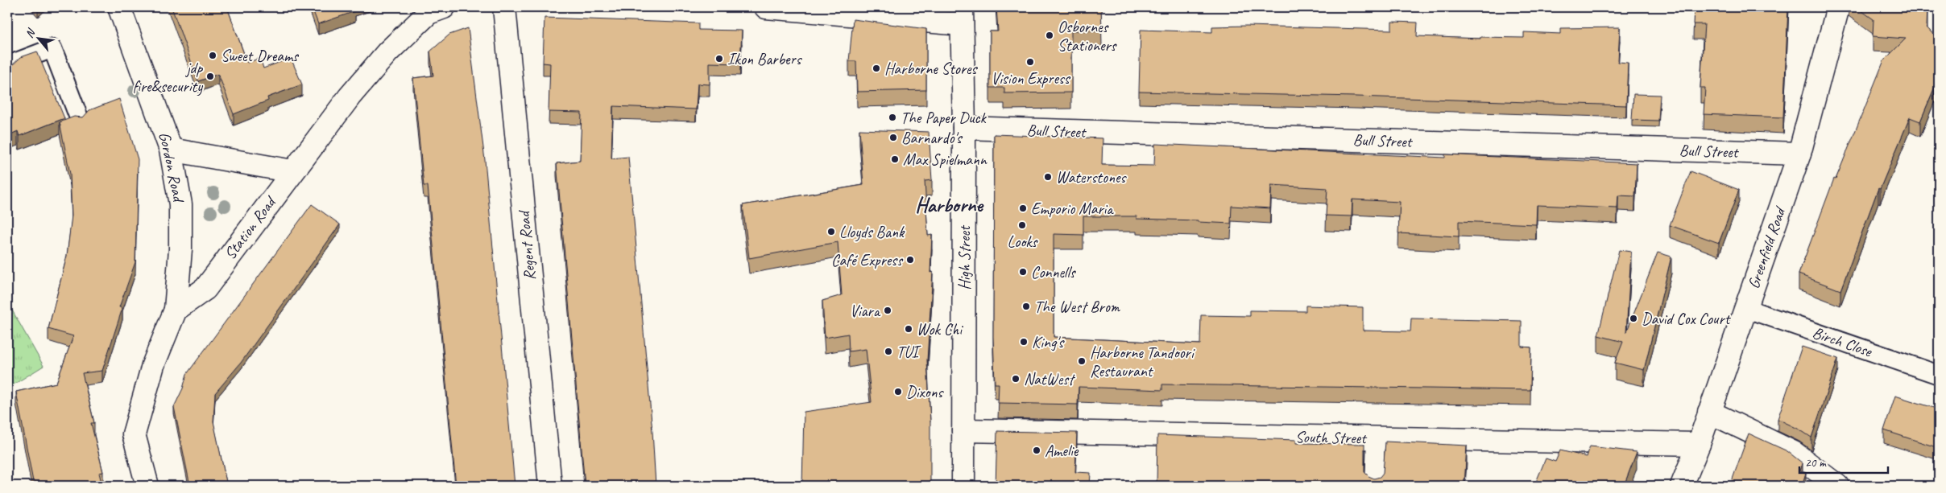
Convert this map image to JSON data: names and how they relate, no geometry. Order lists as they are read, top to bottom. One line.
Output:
{"streets":{"street":["Bull Street","Gordon Road","Station Road","Regent Road","Greenfield Road","High Street","South Street"],"lane":["Birch Close"]},"crossings":[["Bull Street","Greenfield Road"],["Bull Street","High Street"],["Gordon Road","Station Road"],["Greenfield Road","Birch Close"],["Greenfield Road","South Street"],["High Street","South Street"]],"districts":["Harborne"],"places":["Osbornes Stationers","Sweet Dreams","Ikon Barbers","Vision Express","Harborne Stores","jdp fire&security","The Paper Duck","Barnardo's","Max Spielmann","Waterstones","Emporio Maria","Looks","Lloyds Bank","Café Express","Connells","The West Brom","Viara","David Cox Court","Wok Chi","King's","TUI","Harborne Tandoori Restaurant","NatWest","Dixons","Amelie"],"scale_bar":"20 m","north":"top left"}
